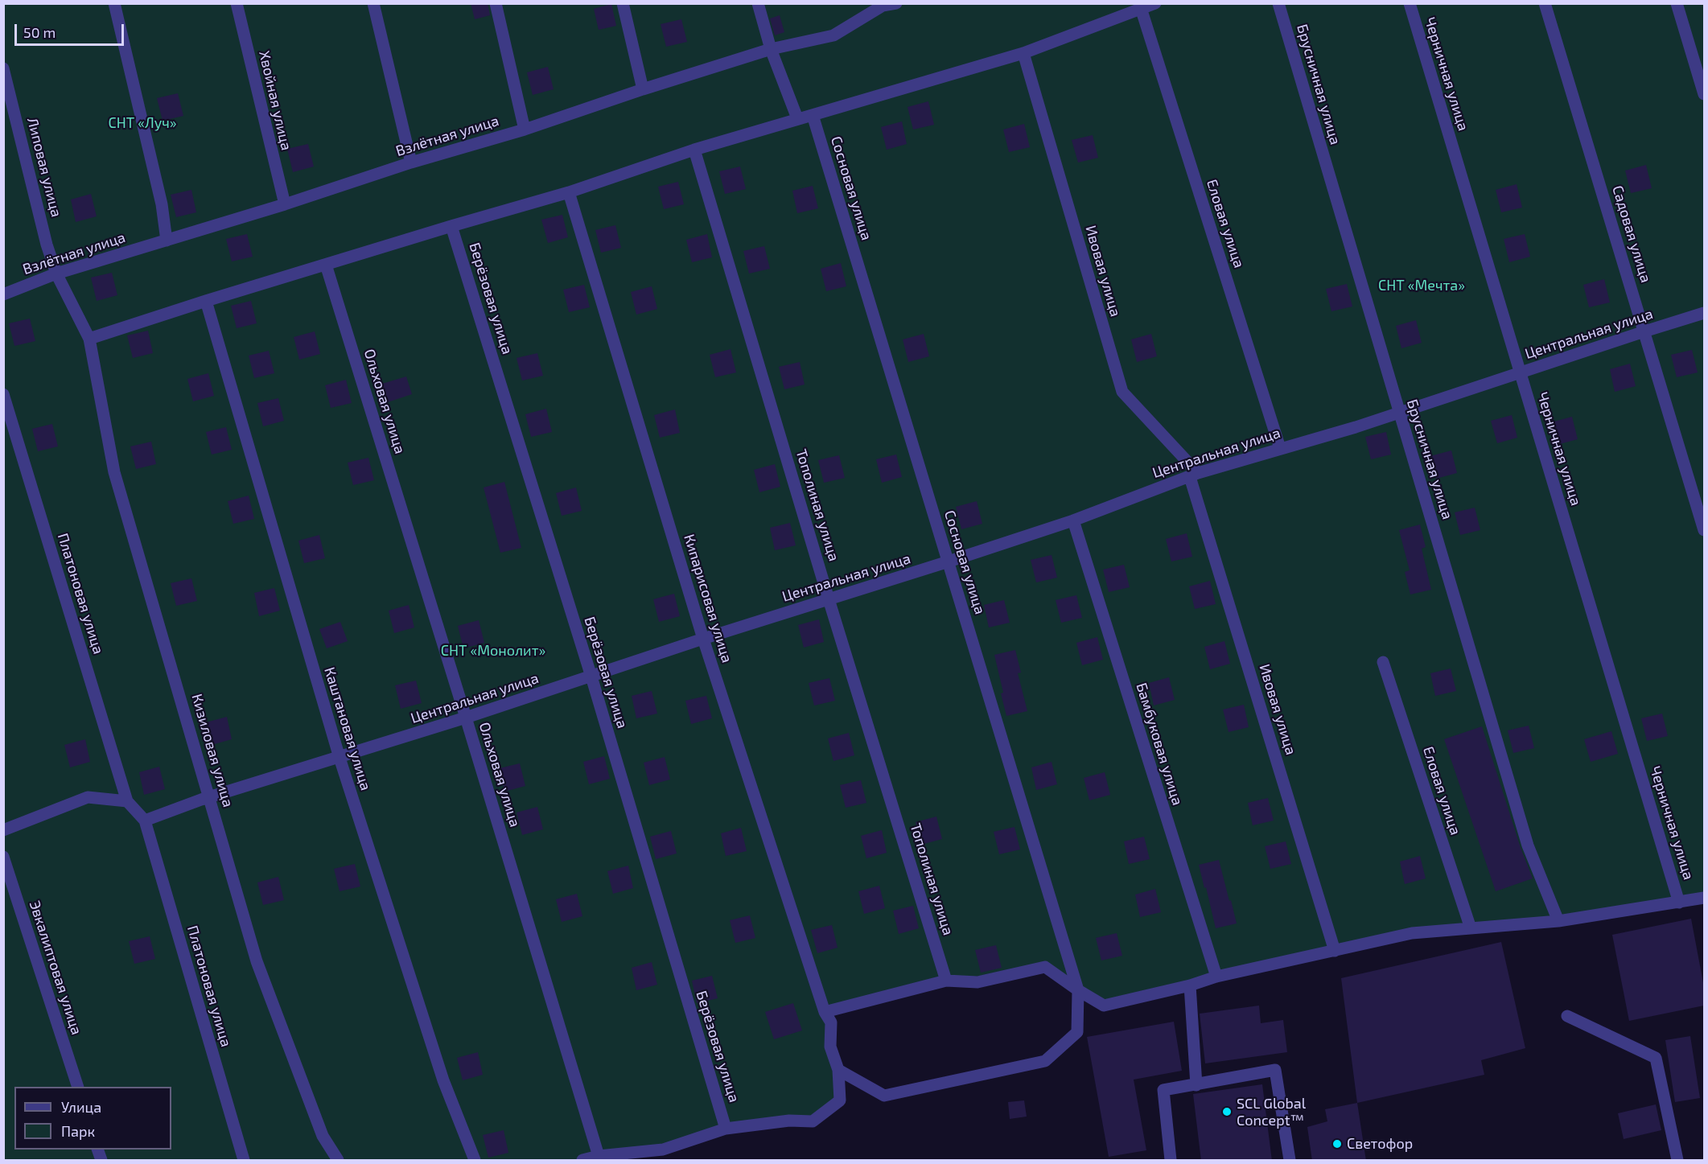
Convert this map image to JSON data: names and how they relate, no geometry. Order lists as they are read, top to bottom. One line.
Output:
{"streets":{"street":["Черничная улица","Брусничная улица","Хвойная улица","Взлётная улица","Липовая улица","Сосновая улица","Еловая улица","Садовая улица","Ивовая улица","Берёзовая улица","Центральная улица","Ольховая улица","Тополиная улица","Платоновая улица","Кипарисовая улица","Каштановая улица","Бамбуковая улица","Кизиловая улица","Эвкалиптовая улица"]},"crossings":[["Черничная улица","Центральная улица"],["Брусничная улица","Центральная улица"],["Хвойная улица","Взлётная улица"],["Взлётная улица","Липовая улица"],["Липовая улица","Кизиловая улица"],["Сосновая улица","Центральная улица"],["Сосновая улица","Кипарисовая улица"],["Еловая улица","Центральная улица"],["Садовая улица","Центральная улица"],["Ивовая улица","Центральная улица"],["Берёзовая улица","Центральная улица"],["Берёзовая улица","Кипарисовая улица"],["Центральная улица","Ольховая улица"],["Центральная улица","Тополиная улица"],["Центральная улица","Платоновая улица"],["Центральная улица","Кипарисовая улица"],["Центральная улица","Каштановая улица"],["Центральная улица","Бамбуковая улица"],["Центральная улица","Кизиловая улица"]],"parks":["СНТ «Луч»","СНТ «Мечта»","СНТ «Монолит»"],"places":["SCL Global Concept™","Светофор"],"legend":["Улица","Парк"],"scale_bar":"50 m"}
